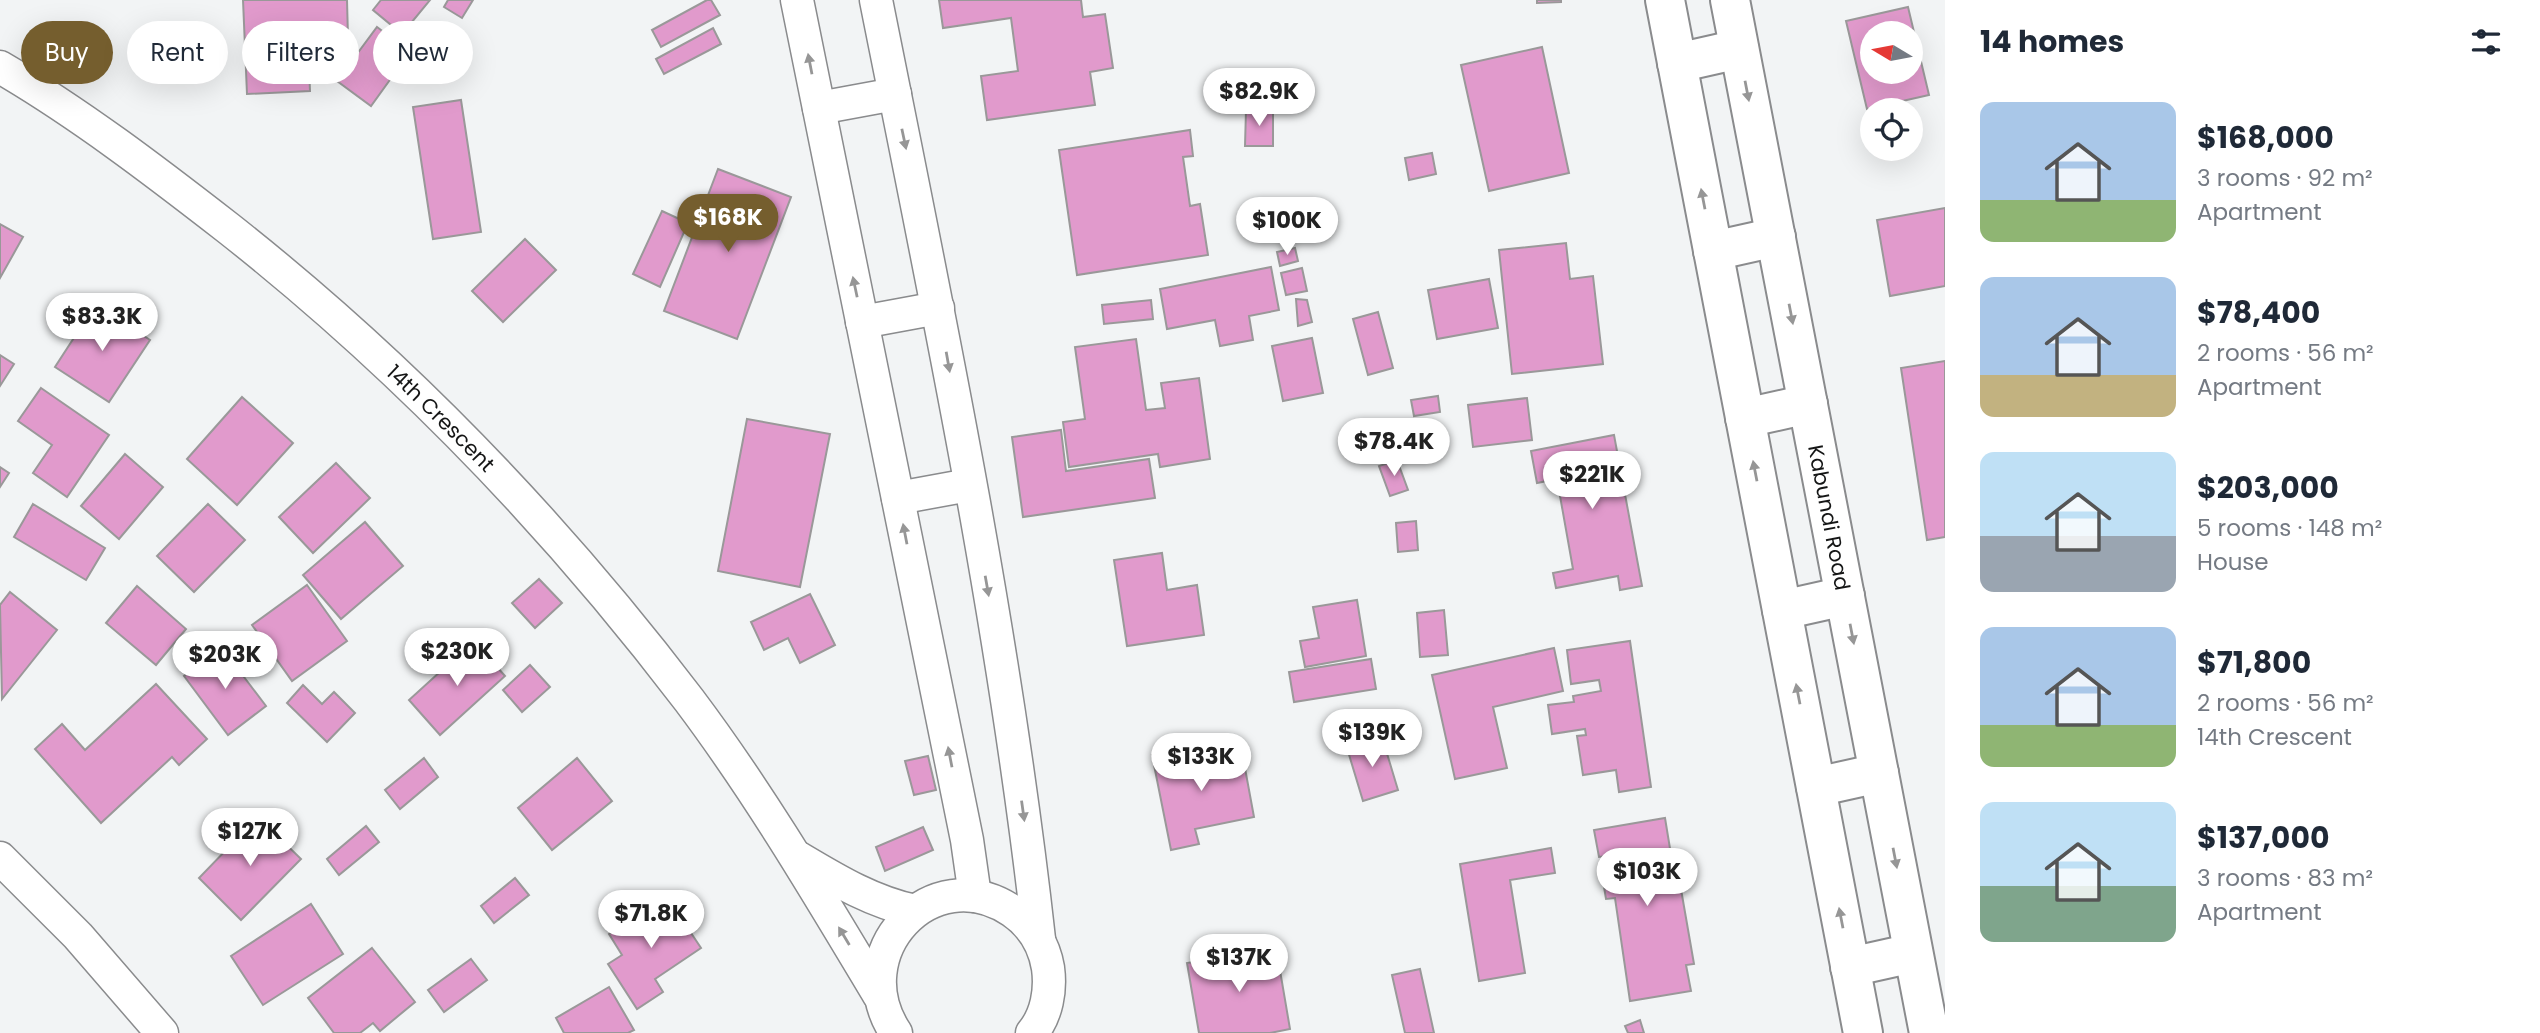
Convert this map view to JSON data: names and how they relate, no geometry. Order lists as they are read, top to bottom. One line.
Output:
{"streets":{"street":["14th Crescent","Kabundi Road"]},"north":"left","page":{"heading":"14 homes","chip":["Buy","Rent","Filters","New"],"price":["$82.9K","$168K","$100K","$83.3K","$78.4K","$221K","$230K","$203K","$139K","$133K","$127K","$103K","$71.8K","$137K"],"list":[{"name":"$168,000","note":"3 rooms · 92 m² · Apartment"},{"name":"$78,400","note":"2 rooms · 56 m² · Apartment"},{"name":"$203,000","note":"5 rooms · 148 m² · House"},{"name":"$71,800","note":"2 rooms · 56 m² · 14th Crescent"},{"name":"$137,000","note":"3 rooms · 83 m² · Apartment"}]}}
